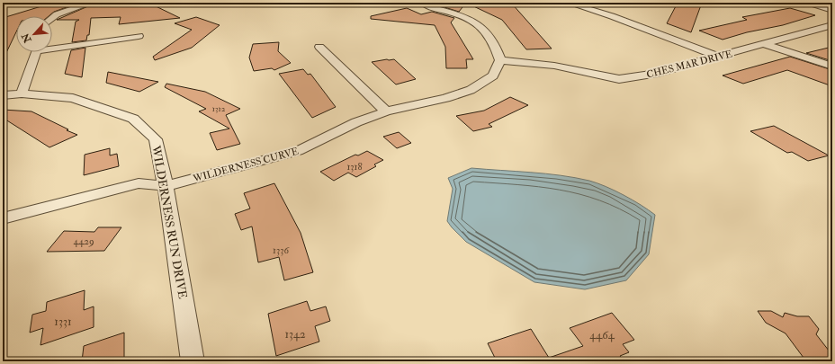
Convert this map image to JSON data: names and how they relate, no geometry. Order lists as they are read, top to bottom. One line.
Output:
{"streets":{"street":["CHES MAR DRIVE","WILDERNESS CURVE","WILDERNESS RUN DRIVE"]},"crossings":[["CHES MAR DRIVE","WILDERNESS CURVE"],["WILDERNESS CURVE","WILDERNESS RUN DRIVE"]],"house_numbers":["1312","1318","4429","1336","1331","1342","4464"],"north":"bottom left"}
